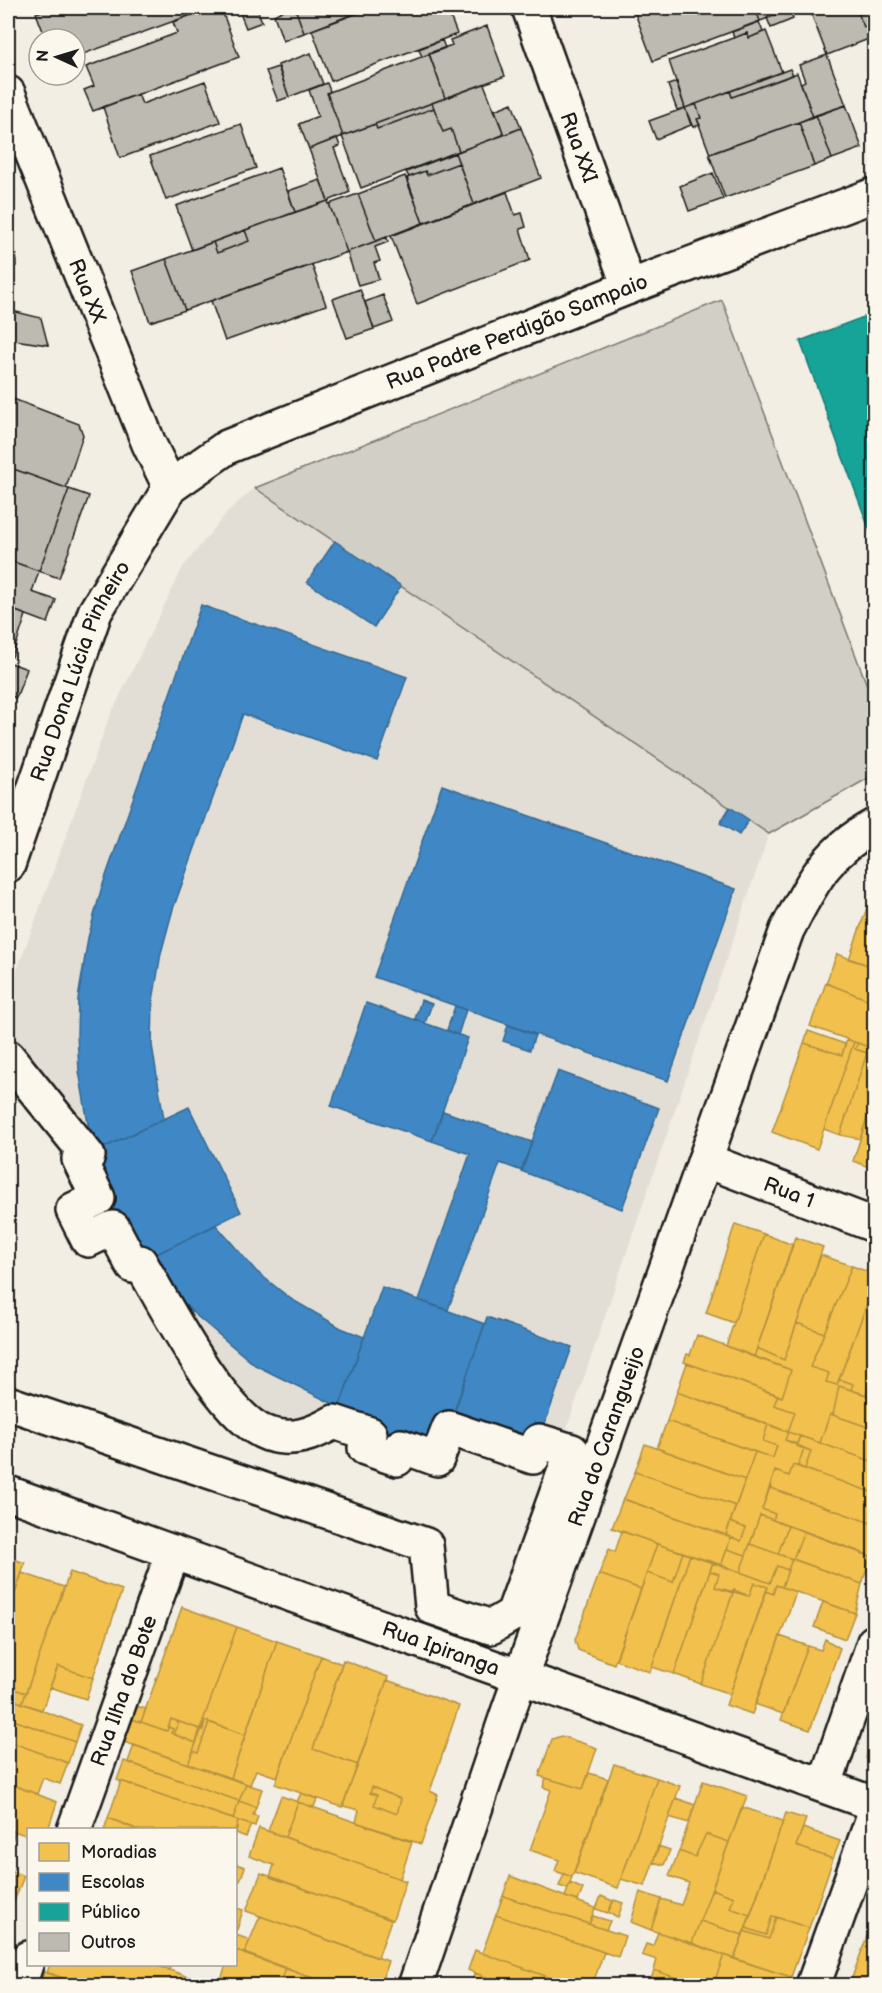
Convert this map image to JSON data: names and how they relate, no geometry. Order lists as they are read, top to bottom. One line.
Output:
{"streets":{"street":["Rua XXI","Rua XX","Rua Padre Perdigão Sampaio","Rua Dona Lúcia Pinheiro","Rua 1","Rua do Carangueijo","Rua Ipiranga","Rua Ilha do Bote"]},"crossings":[["Rua XXI","Rua Padre Perdigão Sampaio"],["Rua XX","Rua Padre Perdigão Sampaio"],["Rua XX","Rua Dona Lúcia Pinheiro"],["Rua Padre Perdigão Sampaio","Rua Dona Lúcia Pinheiro"],["Rua 1","Rua do Carangueijo"],["Rua do Carangueijo","Rua Ipiranga"],["Rua Ipiranga","Rua Ilha do Bote"]],"legend":["Moradias","Escolas","Público","Outros"],"north":"left"}
